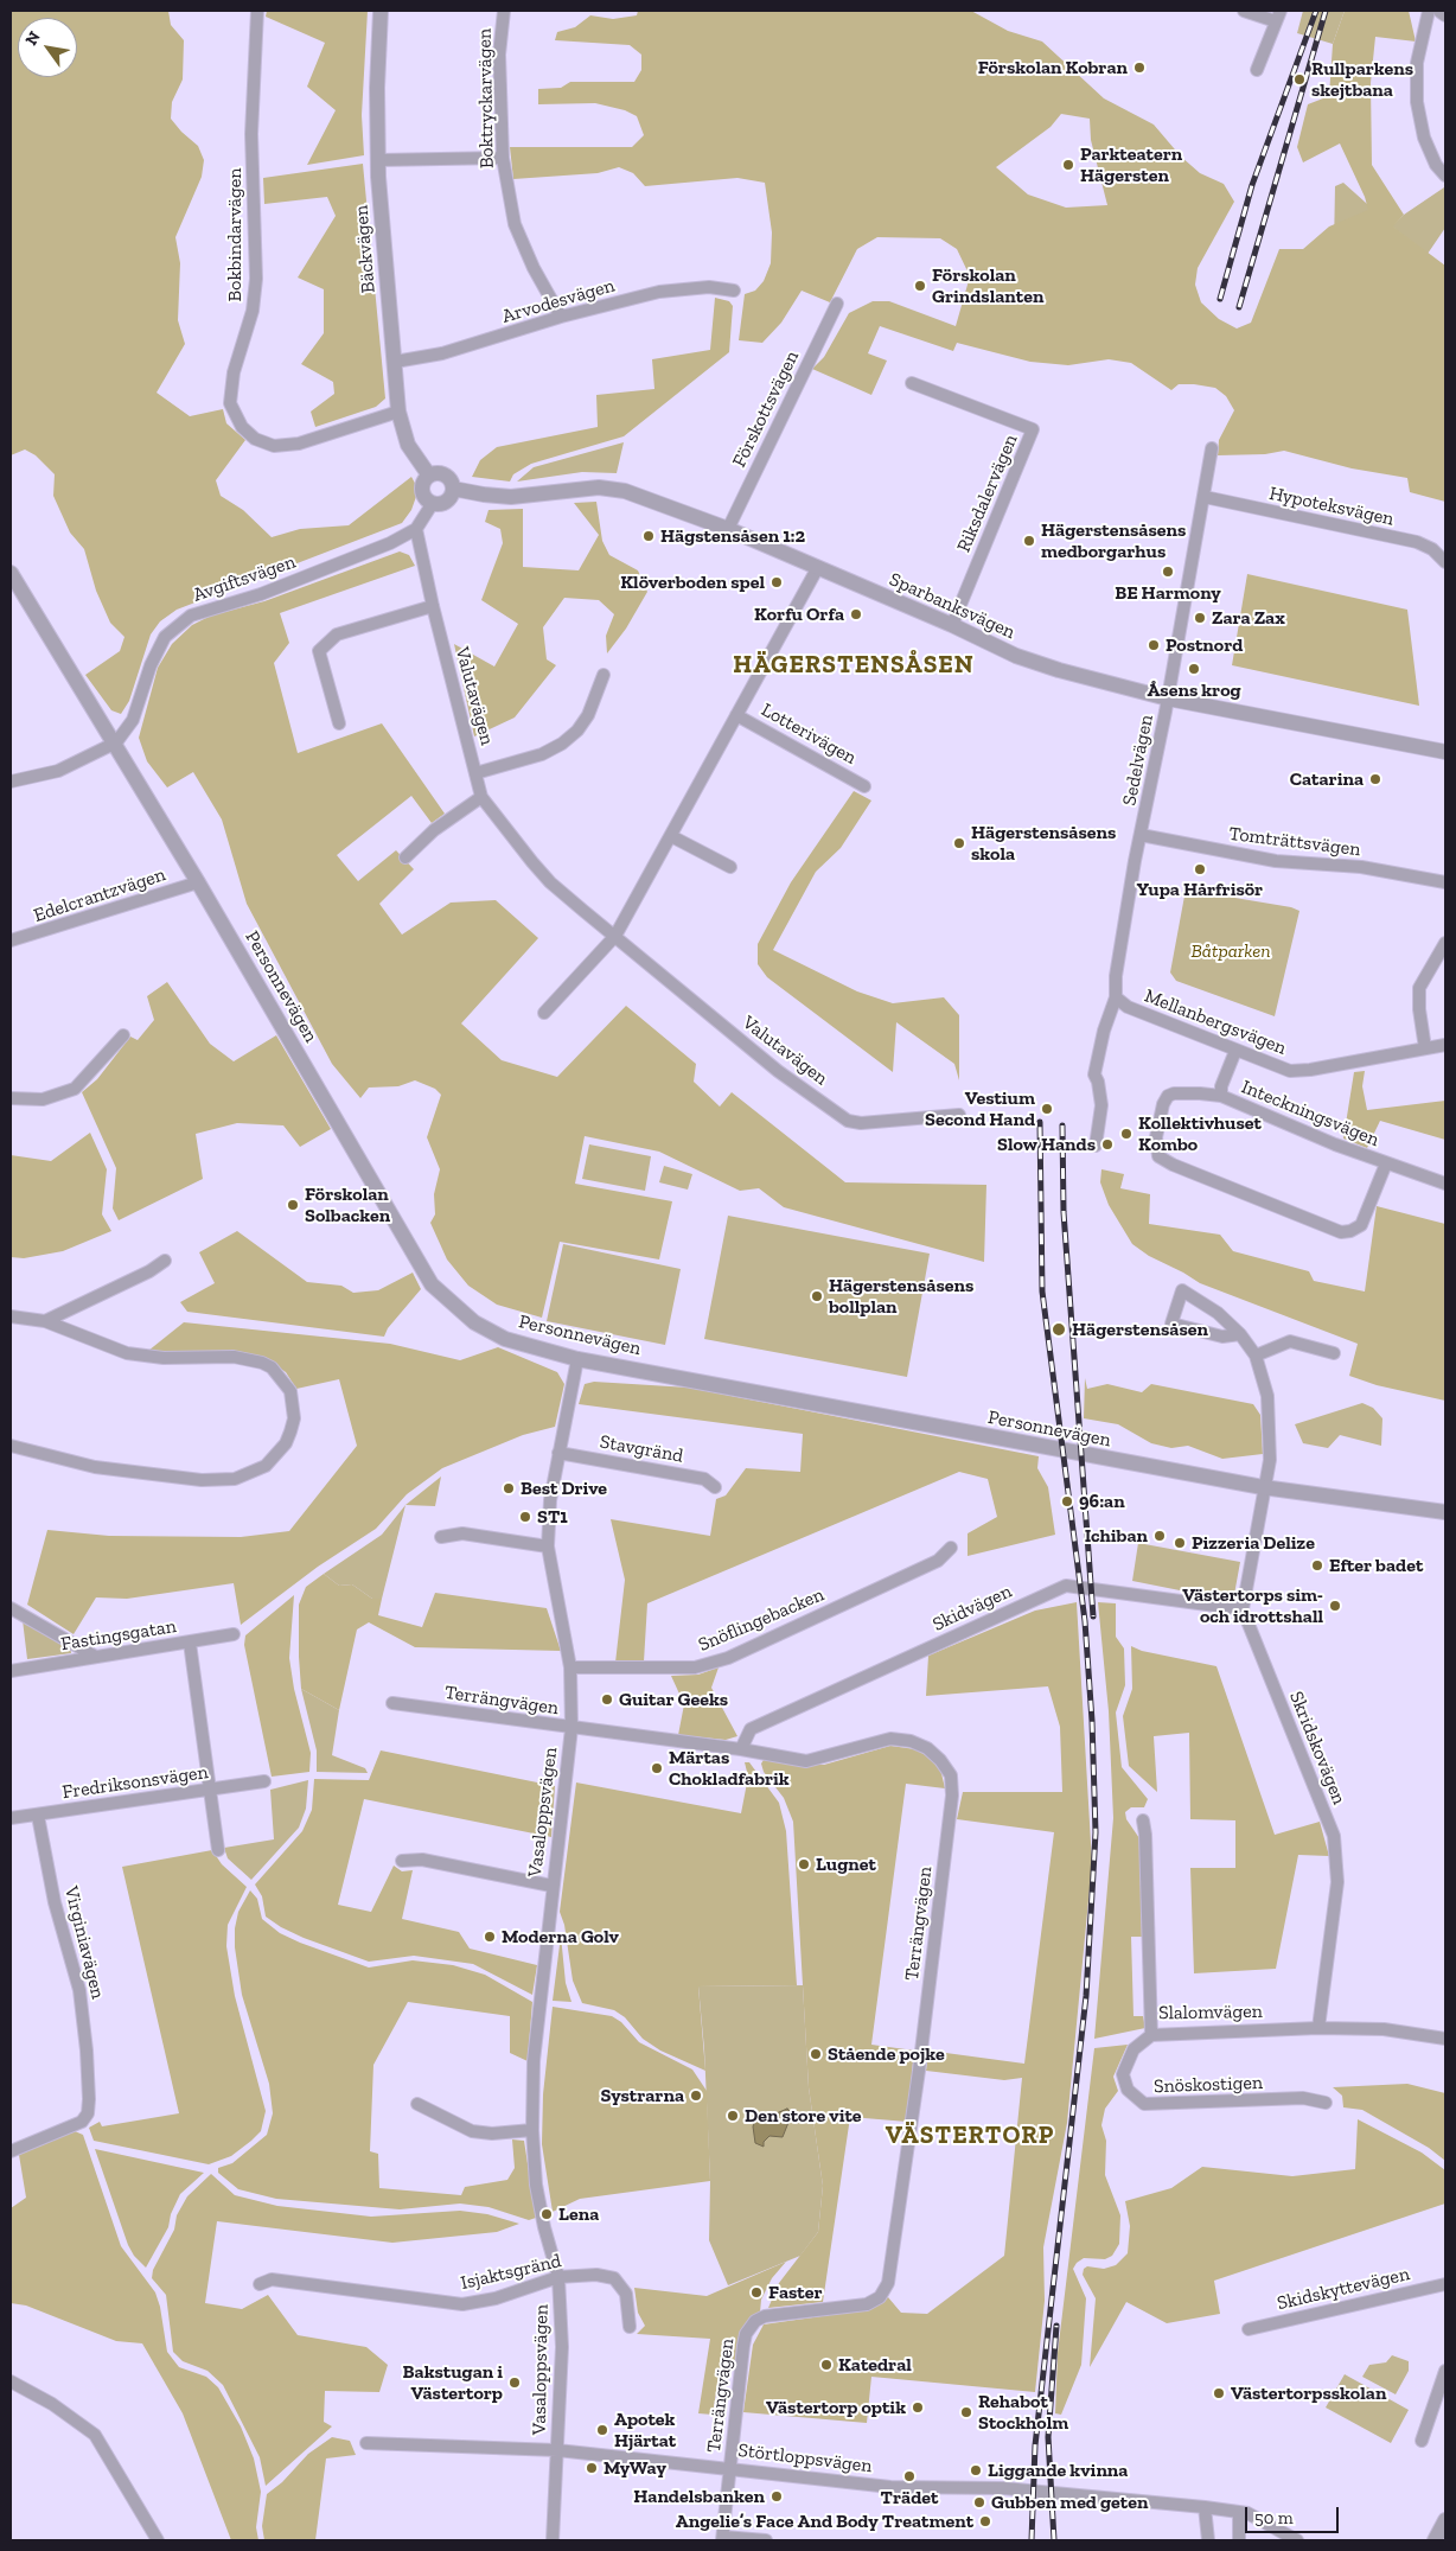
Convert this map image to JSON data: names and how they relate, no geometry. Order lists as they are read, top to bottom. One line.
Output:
{"streets":{"street":["Boktryckarvägen","Bokbindarvägen","Bäckvägen","Arvodesvägen","Förskottsvägen","Riksdalervägen","Hypoteksvägen","Avgiftsvägen","Sparbanksvägen","Valutavägen","Lotterivägen","Sedelvägen","Tomträttsvägen","Edelcrantzvägen","Personnevägen","Mellanbergsvägen","Inteckningsvägen","Stavgränd","Skidvägen","Snöflingebacken","Fastingsgatan","Terrängvägen","Skridskovägen","Fredriksonsvägen","Vasaloppsvägen","Virginiavägen","Slalomvägen","Snöskostigen","Isjaktsgränd","Skidskyttevägen","Störtloppsvägen"]},"crossings":[["Boktryckarvägen","Arvodesvägen"],["Bokbindarvägen","Bäckvägen"],["Bäckvägen","Arvodesvägen"],["Bäckvägen","Sparbanksvägen"],["Förskottsvägen","Sparbanksvägen"],["Riksdalervägen","Sparbanksvägen"],["Hypoteksvägen","Sedelvägen"],["Avgiftsvägen","Valutavägen"],["Avgiftsvägen","Personnevägen"],["Sparbanksvägen","Lotterivägen"],["Sparbanksvägen","Sedelvägen"],["Valutavägen","Lotterivägen"],["Sedelvägen","Tomträttsvägen"],["Sedelvägen","Mellanbergsvägen"],["Edelcrantzvägen","Personnevägen"],["Personnevägen","Vasaloppsvägen"],["Mellanbergsvägen","Inteckningsvägen"],["Stavgränd","Vasaloppsvägen"],["Skidvägen","Terrängvägen"],["Skidvägen","Skridskovägen"],["Snöflingebacken","Vasaloppsvägen"],["Terrängvägen","Vasaloppsvägen"],["Terrängvägen","Störtloppsvägen"],["Skridskovägen","Slalomvägen"],["Fredriksonsvägen","Virginiavägen"],["Vasaloppsvägen","Isjaktsgränd"],["Vasaloppsvägen","Störtloppsvägen"],["Slalomvägen","Snöskostigen"]],"districts":["HÄGERSTENSÅSEN","VÄSTERTORP"],"parks":["Båtparken"],"places":["Förskolan Kobran","Rullparkens skejtbana","Parkteatern Hägersten","Förskolan Grindslanten","Hägstensåsen 1:2","Hägerstensåsens medborgarhus","BE Harmony","Klöverboden spel","Korfu Orfa","Zara Zax","Postnord","Åsens krog","Catarina","Hägerstensåsens skola","Yupa Hårfrisör","Vestium Second Hand","Kollektivhuset Kombo","Slow Hands","Förskolan Solbacken","Hägerstensåsens bollplan","Hägerstensåsen","Best Drive","96:an","ST1","Ichiban","Pizzeria Delize","Efter badet","Västertorps sim- och idrottshall","Guitar Geeks","Märtas Chokladfabrik","Lugnet","Moderna Golv","Stående pojke","Systrarna","Den store vite","Lena","Faster","Katedral","Bakstugan i Västertorp","Västertorpsskolan","Västertorp optik","Rehabot Stockholm","Apotek Hjärtat","MyWay","Liggande kvinna","Trädet","Handelsbanken","Gubben med geten","Angelie’s Face And Body Treatment"],"scale_bar":"50 m","north":"top left"}
